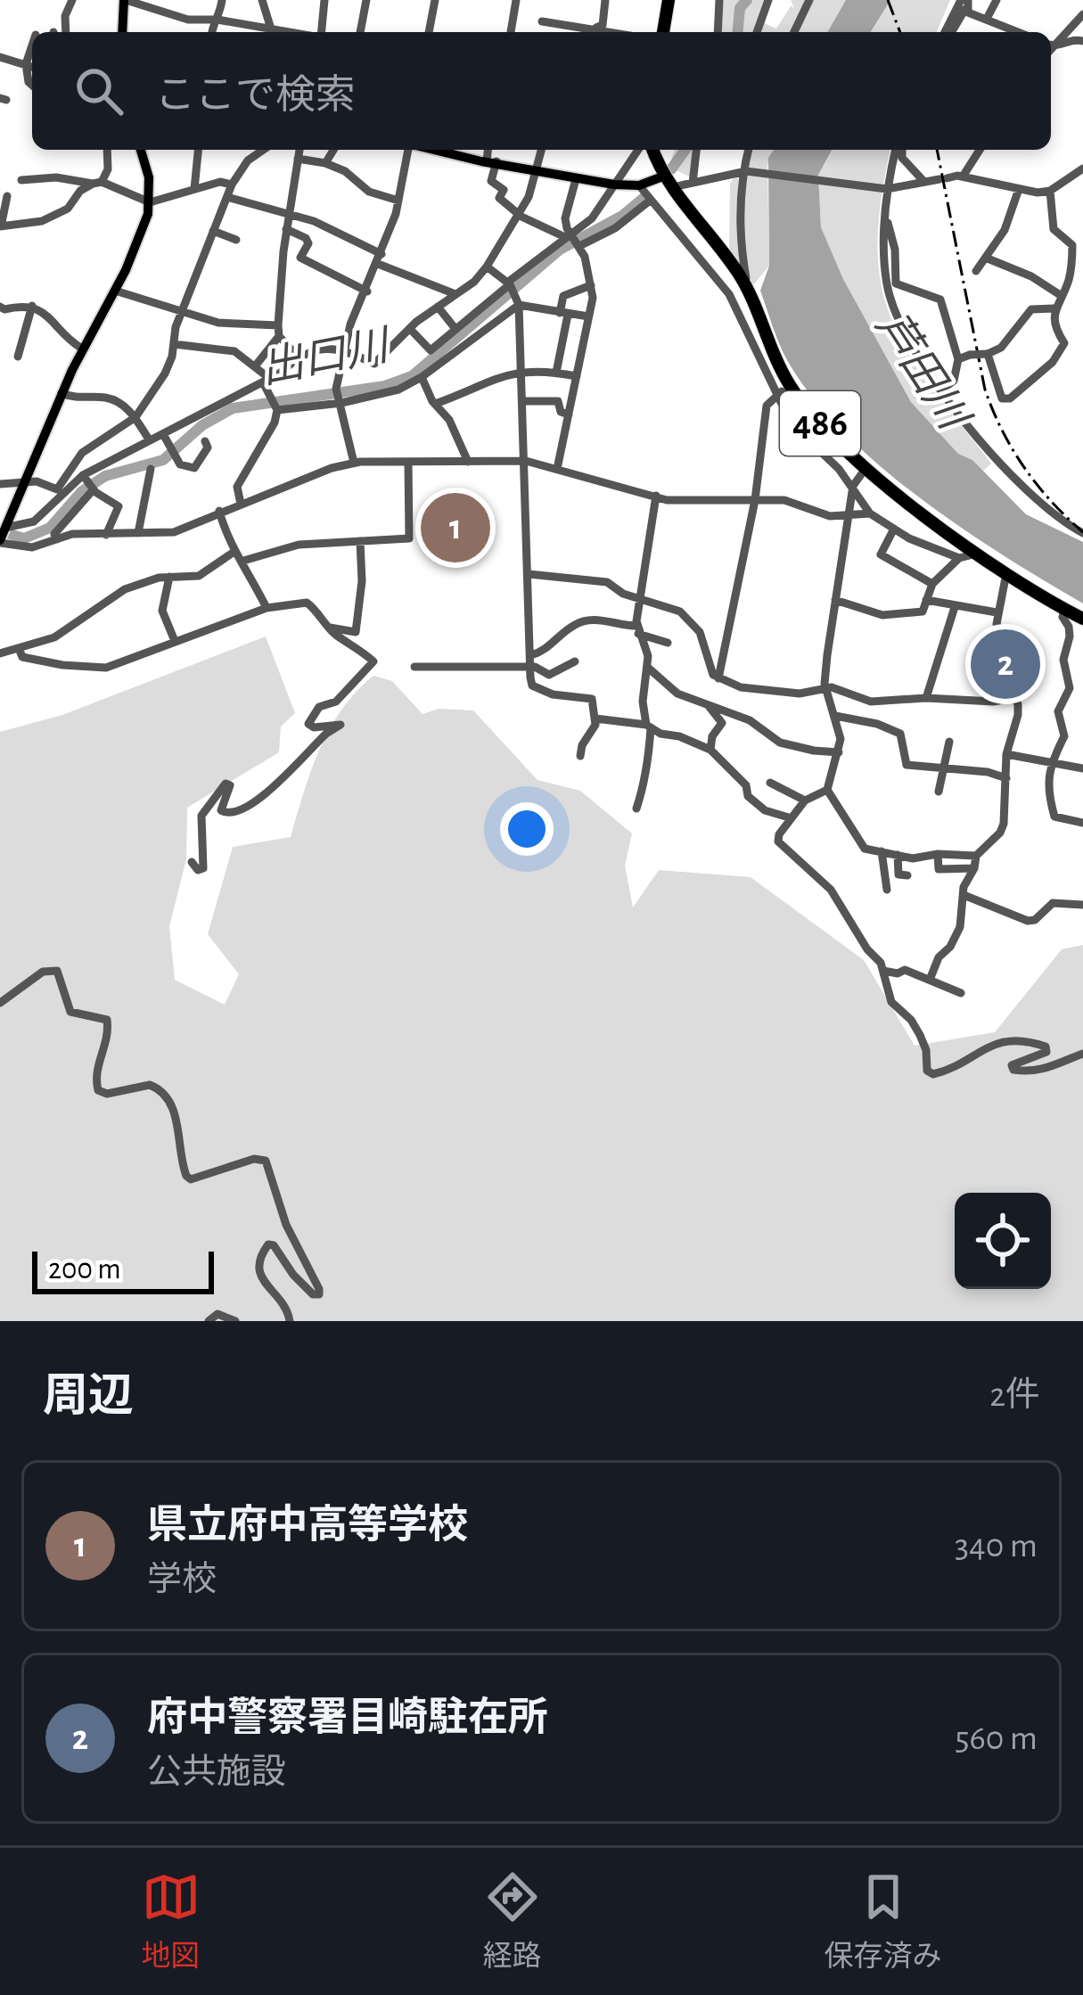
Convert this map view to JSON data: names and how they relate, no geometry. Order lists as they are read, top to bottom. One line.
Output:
{"streets":{"highway":["486"]},"water":["出口川","芦田川"],"scale_bar":"200 m","page":{"search":"ここで検索","pins":["1","2"],"scale":"200 m","heading":["周辺","2件"],"list":[{"mark":"1","name":"県立府中高等学校","note":"学校","value":"340 m"},{"mark":"2","name":"府中警察署目崎駐在所","note":"公共施設","value":"560 m"}],"nav":["地図","経路","保存済み"]}}
